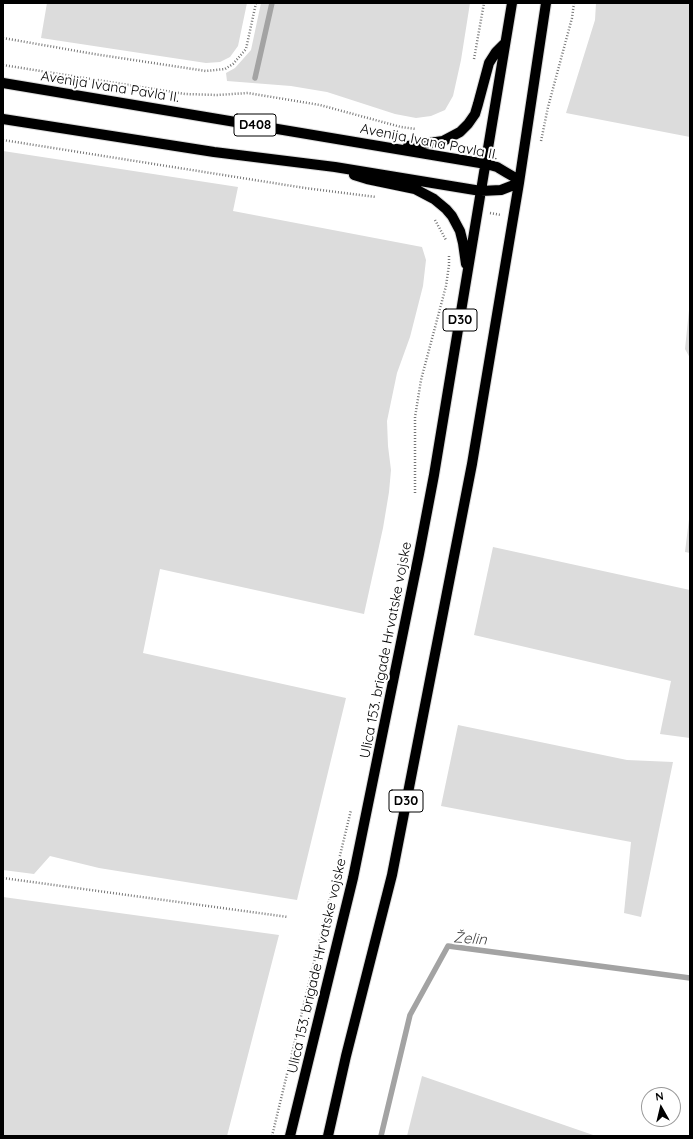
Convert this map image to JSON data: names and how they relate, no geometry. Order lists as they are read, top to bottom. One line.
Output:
{"streets":{"main road":["Avenija Ivana Pavla II.","D408","D30","Ulica 153. brigade Hrvatske vojske"]},"crossings":[["Avenija Ivana Pavla II.","D408"],["Avenija Ivana Pavla II.","D30"],["Avenija Ivana Pavla II.","Ulica 153. brigade Hrvatske vojske"],["D408","D30"],["D408","Ulica 153. brigade Hrvatske vojske"],["D30","Ulica 153. brigade Hrvatske vojske"]],"water":["Želin"],"north":"top"}
